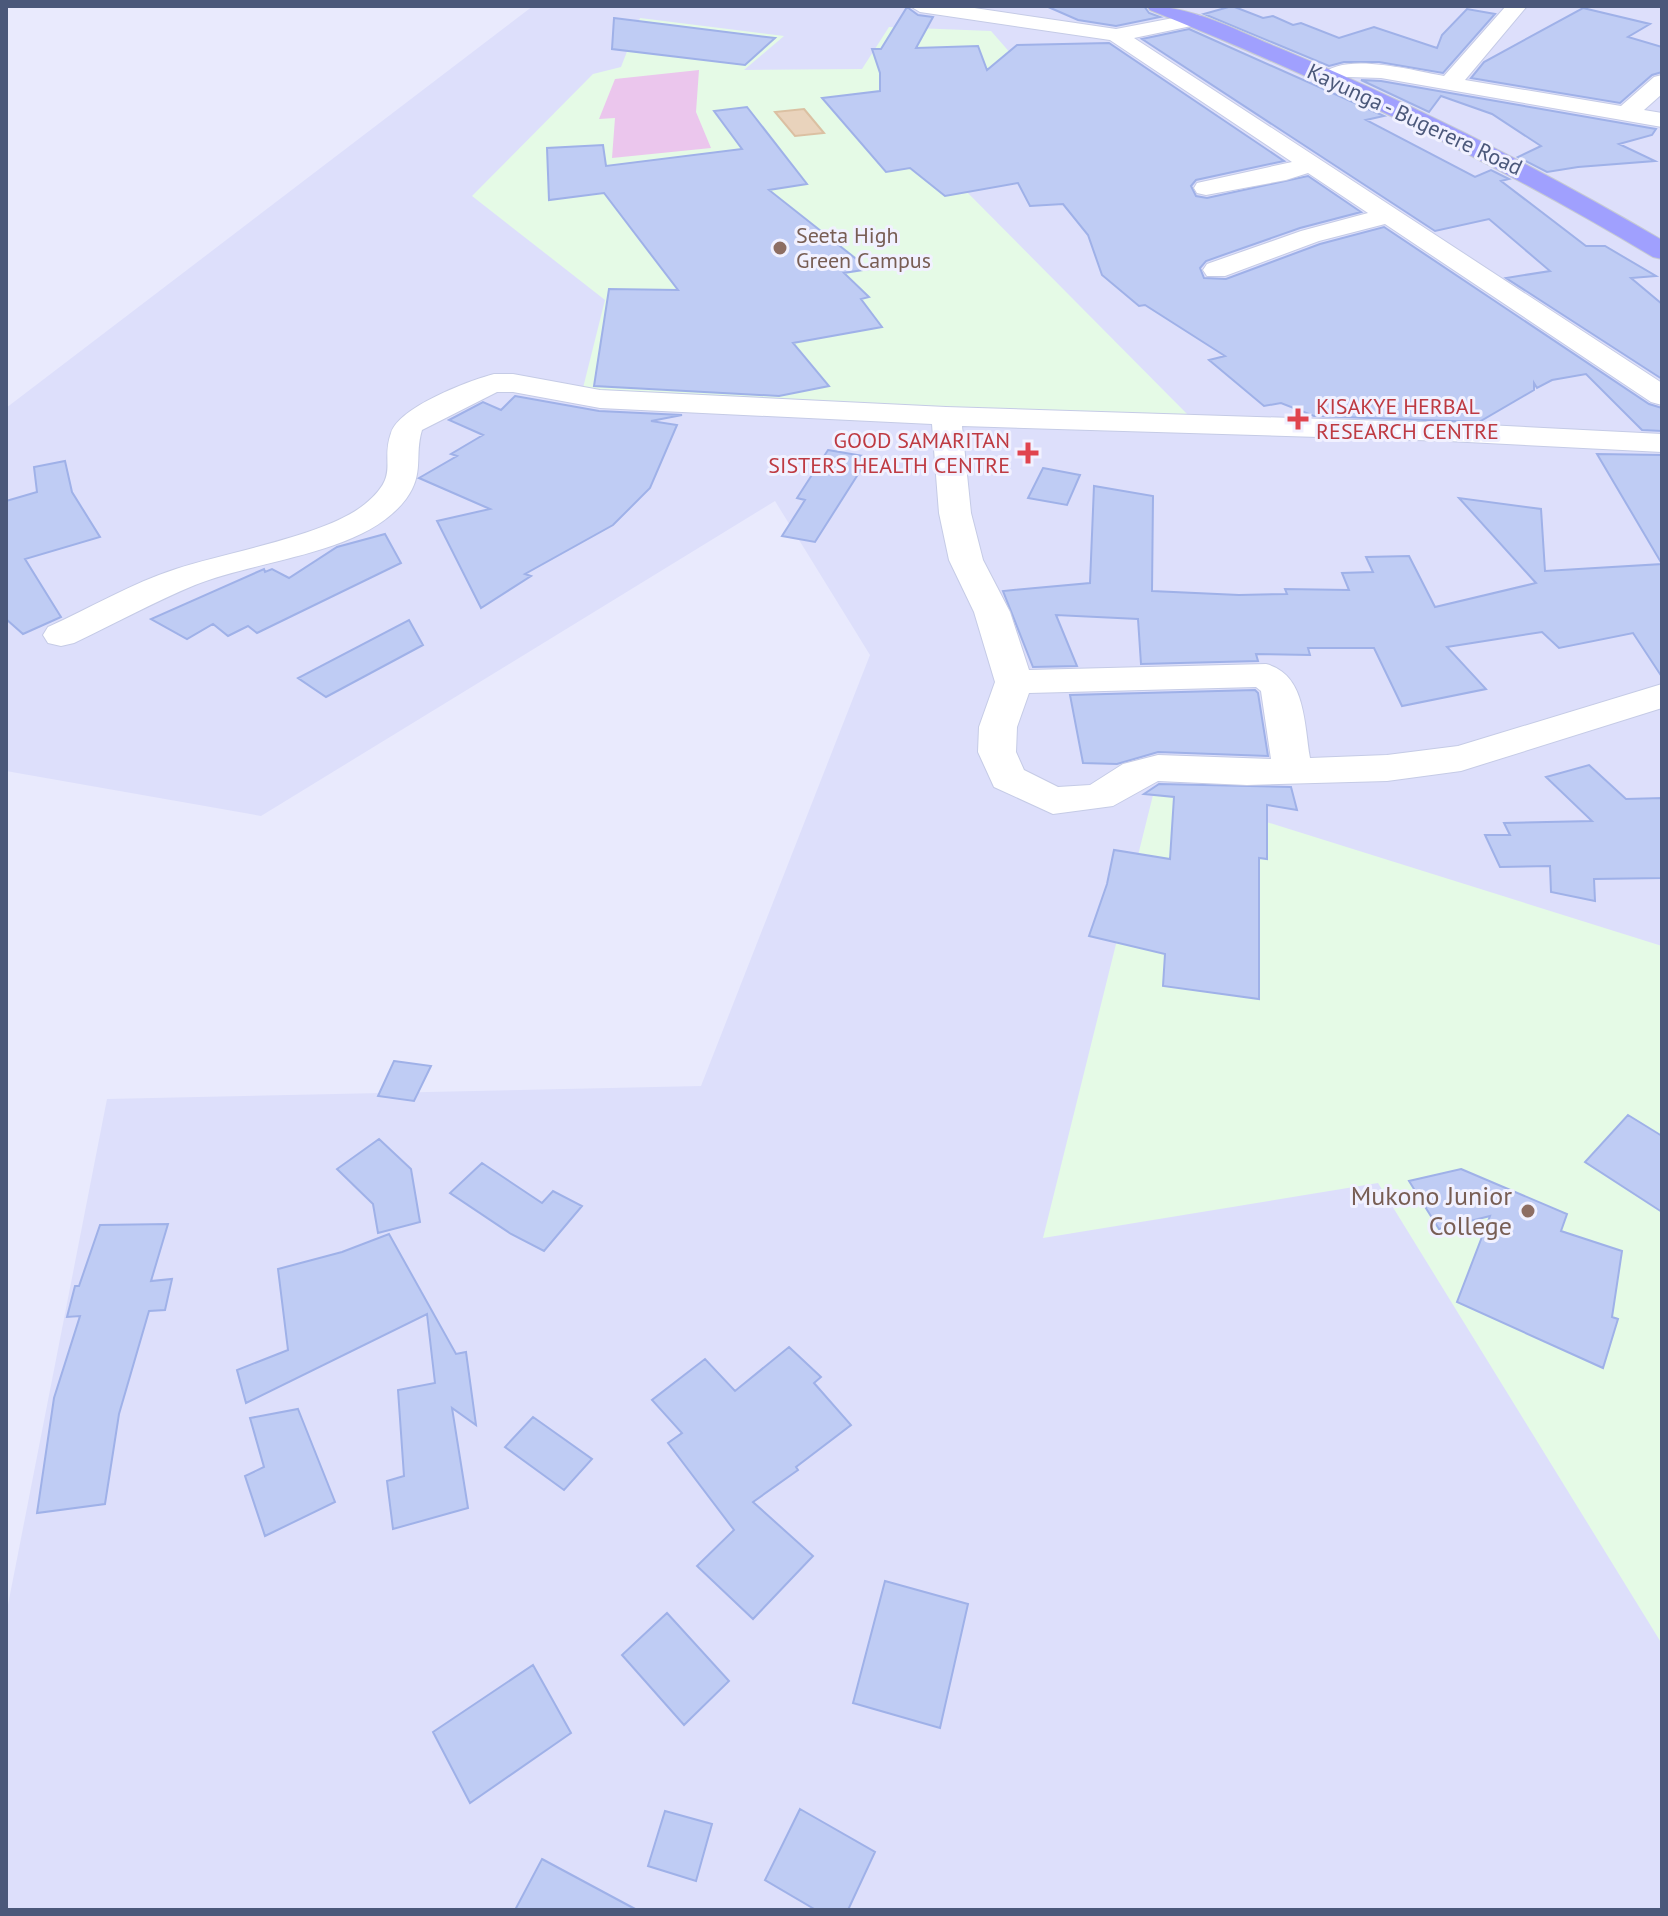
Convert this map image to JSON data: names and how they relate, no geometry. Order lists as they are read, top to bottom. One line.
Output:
{"streets":{"main road":["Kayunga - Bugerere Road"]},"places":{"other":["Seeta High Green Campus","Mukono Junior College"],"health":["KISAKYE HERBAL RESEARCH CENTRE","GOOD SAMARITAN SISTERS HEALTH CENTRE"]}}
